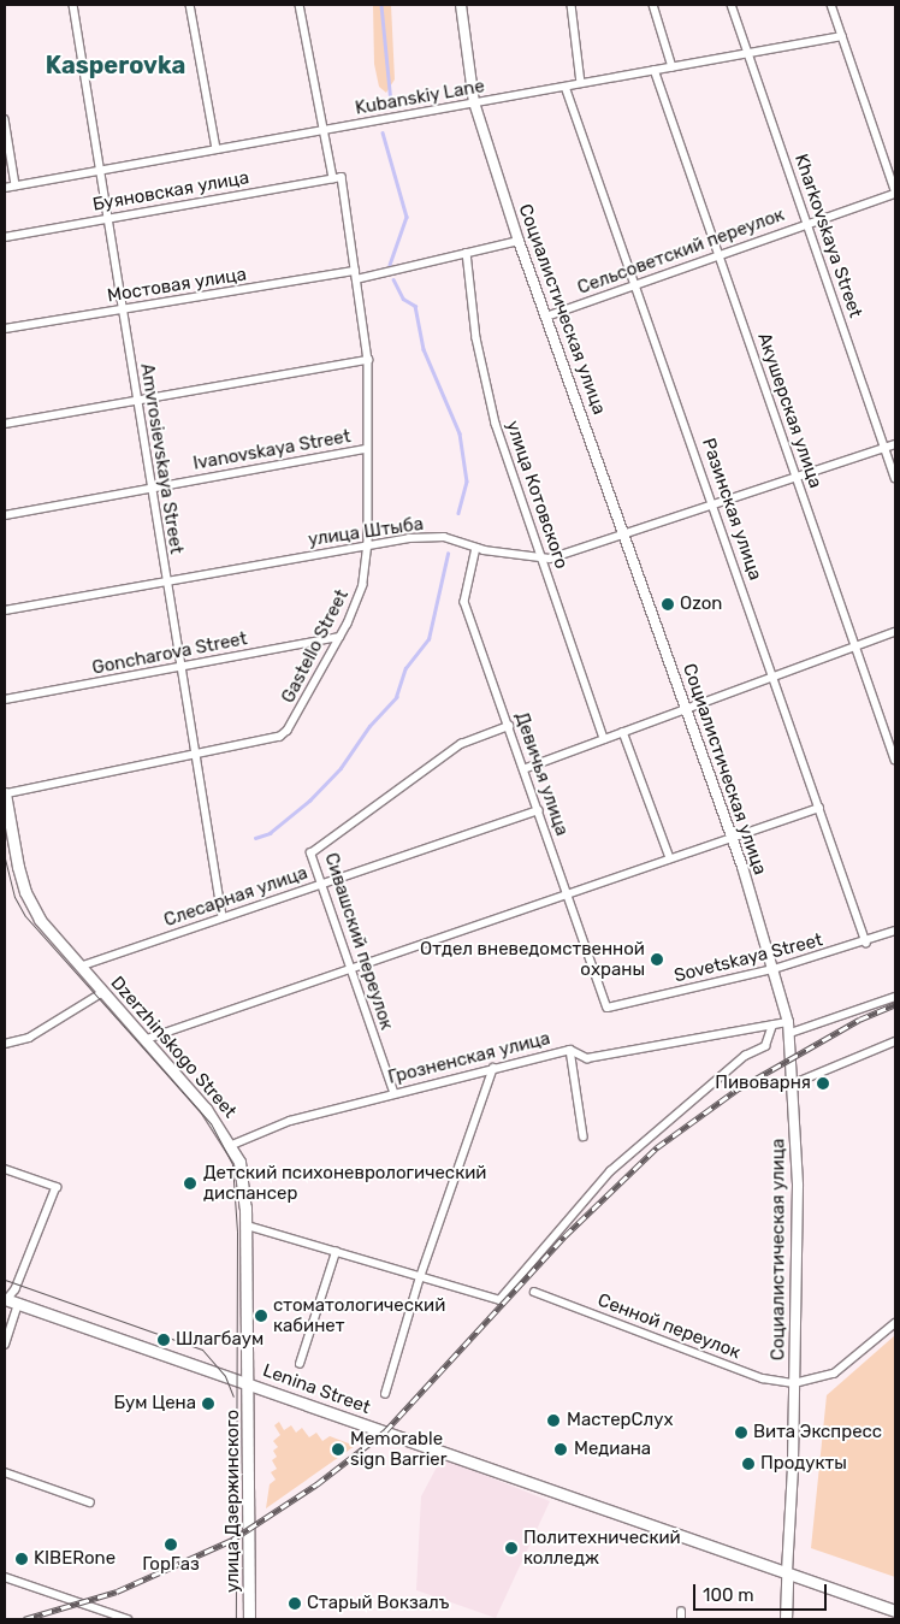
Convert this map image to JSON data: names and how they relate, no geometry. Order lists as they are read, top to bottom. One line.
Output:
{"streets":{"main road":["Dzerzhinskogo Street","Lenina Street","улица Дзержинского"],"street":["Kubanskiy Lane","Буяновская улица","Kharkovskaya Street","Сельсоветский переулок","Мостовая улица","Социалистическая улица","Акушерская улица","Ivanovskaya Street","Amvrosievskaya Street","улица Котовского","Разинская улица","улица Штыба","Gastello Street","Goncharova Street","Девичья улица","Слесарная улица","Сивашский переулок","Sovetskaya Street","Грозненская улица","Сенной переулок"]},"crossings":[["Kubanskiy Lane","Kharkovskaya Street"],["Kubanskiy Lane","Социалистическая улица"],["Kubanskiy Lane","Акушерская улица"],["Kubanskiy Lane","Amvrosievskaya Street"],["Kubanskiy Lane","Разинская улица"],["Kubanskiy Lane","Gastello Street"],["Буяновская улица","Amvrosievskaya Street"],["Буяновская улица","Gastello Street"],["Kharkovskaya Street","Сельсоветский переулок"],["Kharkovskaya Street","улица Штыба"],["Сельсоветский переулок","Социалистическая улица"],["Сельсоветский переулок","Акушерская улица"],["Сельсоветский переулок","Разинская улица"],["Мостовая улица","Amvrosievskaya Street"],["Мостовая улица","Gastello Street"],["Социалистическая улица","улица Штыба"],["Социалистическая улица","Sovetskaya Street"],["Социалистическая улица","Грозненская улица"],["Социалистическая улица","Сенной переулок"],["Социалистическая улица","Lenina Street"],["Акушерская улица","улица Штыба"],["Ivanovskaya Street","Amvrosievskaya Street"],["Ivanovskaya Street","Gastello Street"],["Amvrosievskaya Street","улица Штыба"],["Amvrosievskaya Street","Gastello Street"],["Amvrosievskaya Street","Goncharova Street"],["Amvrosievskaya Street","Слесарная улица"],["улица Котовского","улица Штыба"],["Разинская улица","улица Штыба"],["Разинская улица","Sovetskaya Street"],["улица Штыба","Gastello Street"],["улица Штыба","Девичья улица"],["Gastello Street","Goncharova Street"],["Gastello Street","Dzerzhinskogo Street"],["Девичья улица","Слесарная улица"],["Девичья улица","Сивашский переулок"],["Девичья улица","Sovetskaya Street"],["Слесарная улица","Сивашский переулок"],["Слесарная улица","Dzerzhinskogo Street"],["Сивашский переулок","Грозненская улица"],["Dzerzhinskogo Street","Грозненская улица"],["Dzerzhinskogo Street","Lenina Street"],["Dzerzhinskogo Street","улица Дзержинского"],["Lenina Street","улица Дзержинского"]],"districts":["Kasperovka"],"places":["Ozon","Отдел вневедомственной охраны","Пивоварня","Детский психоневрологический диспансер","стоматологический кабинет","Шлагбаум","Бум Цена","МастерСлух","Вита Экспресс","Memorable sign Barrier","Медиана","Продукты","ГорГаз","Политехнический колледж","KIBERone","Старый Вокзалъ"],"scale_bar":"100 m"}
